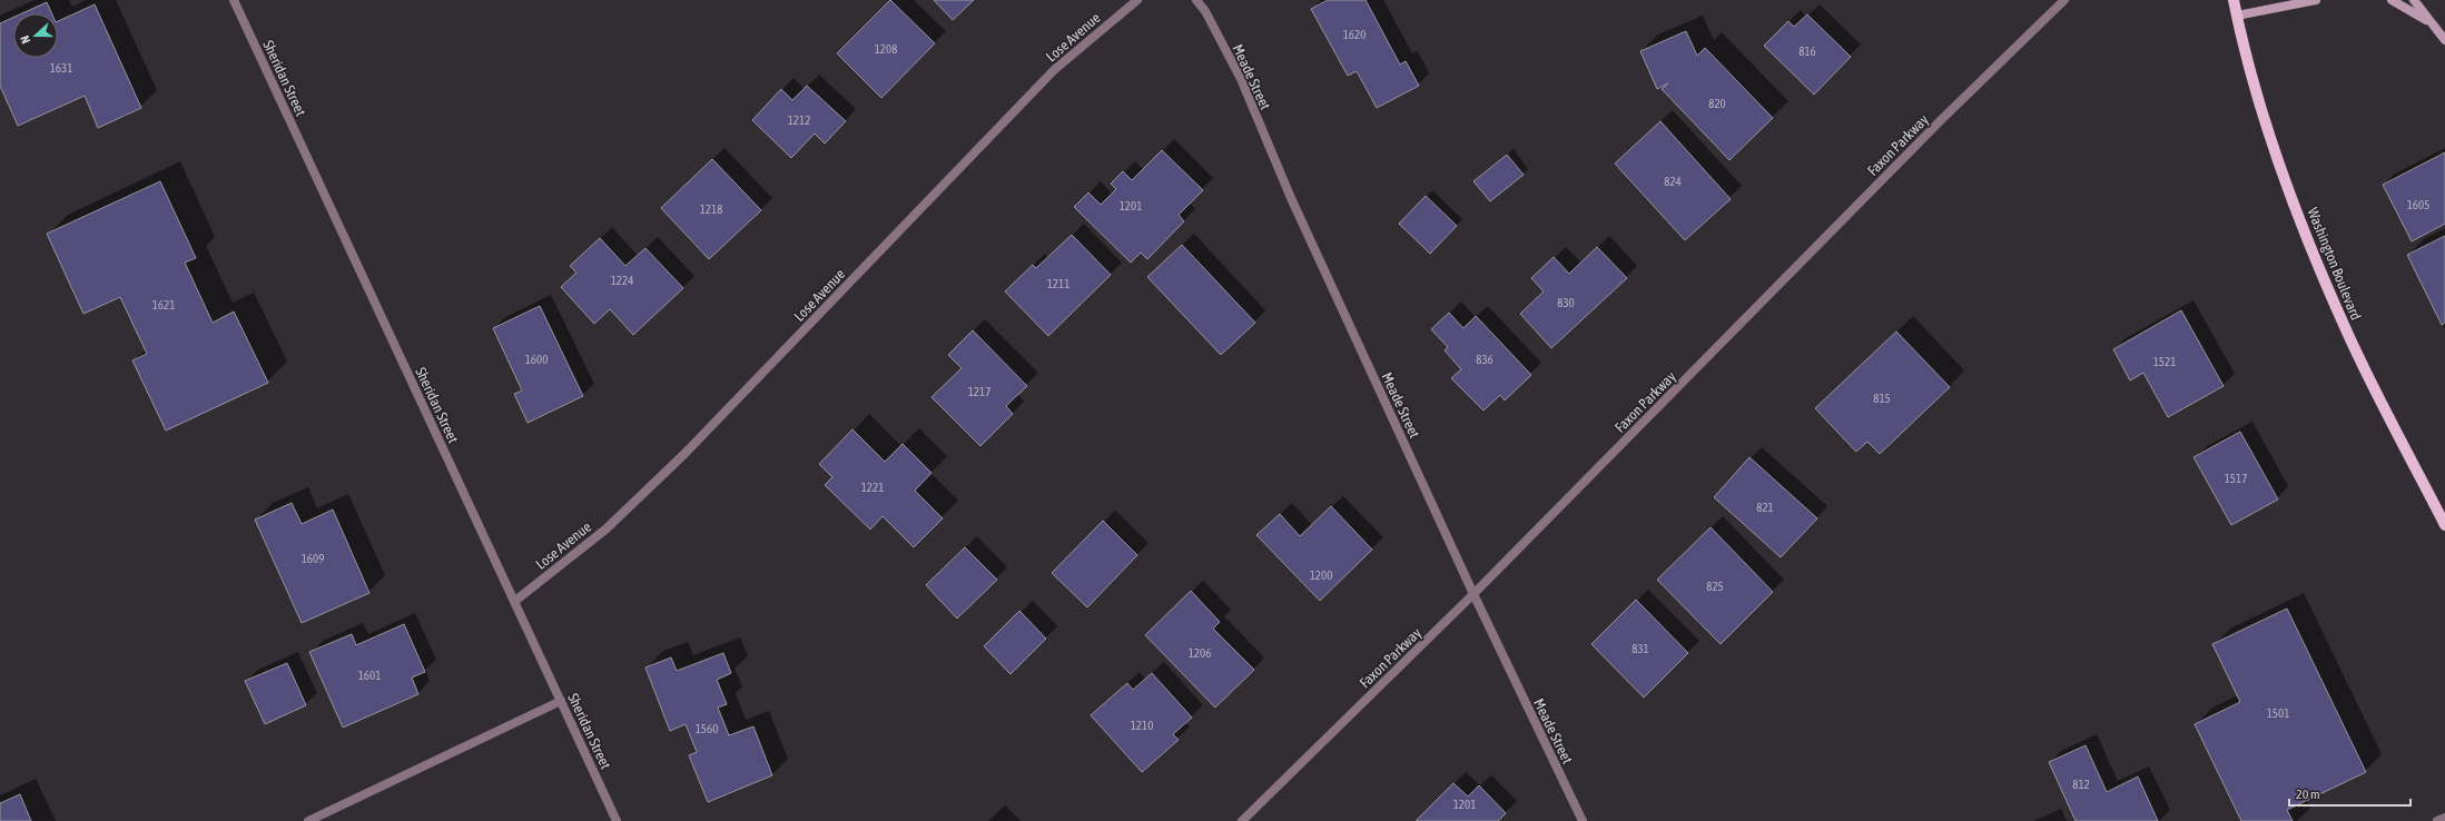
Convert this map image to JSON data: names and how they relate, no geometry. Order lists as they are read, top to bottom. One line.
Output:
{"streets":{"main road":["Washington Boulevard"],"street":["Lose Avenue","Meade Street","Sheridan Street","Faxon Parkway"]},"crossings":[["Lose Avenue","Sheridan Street"],["Meade Street","Faxon Parkway"]],"house_numbers":["1620","1208","816","1631","820","1212","824","1605","1201","1218","1224","1211","830","1621","1600","836","1521","1217","815","1517","1221","821","1609","1200","825","831","1206","1601","1501","1210","1560","812","1201"],"scale_bar":"20 m","north":"left"}
